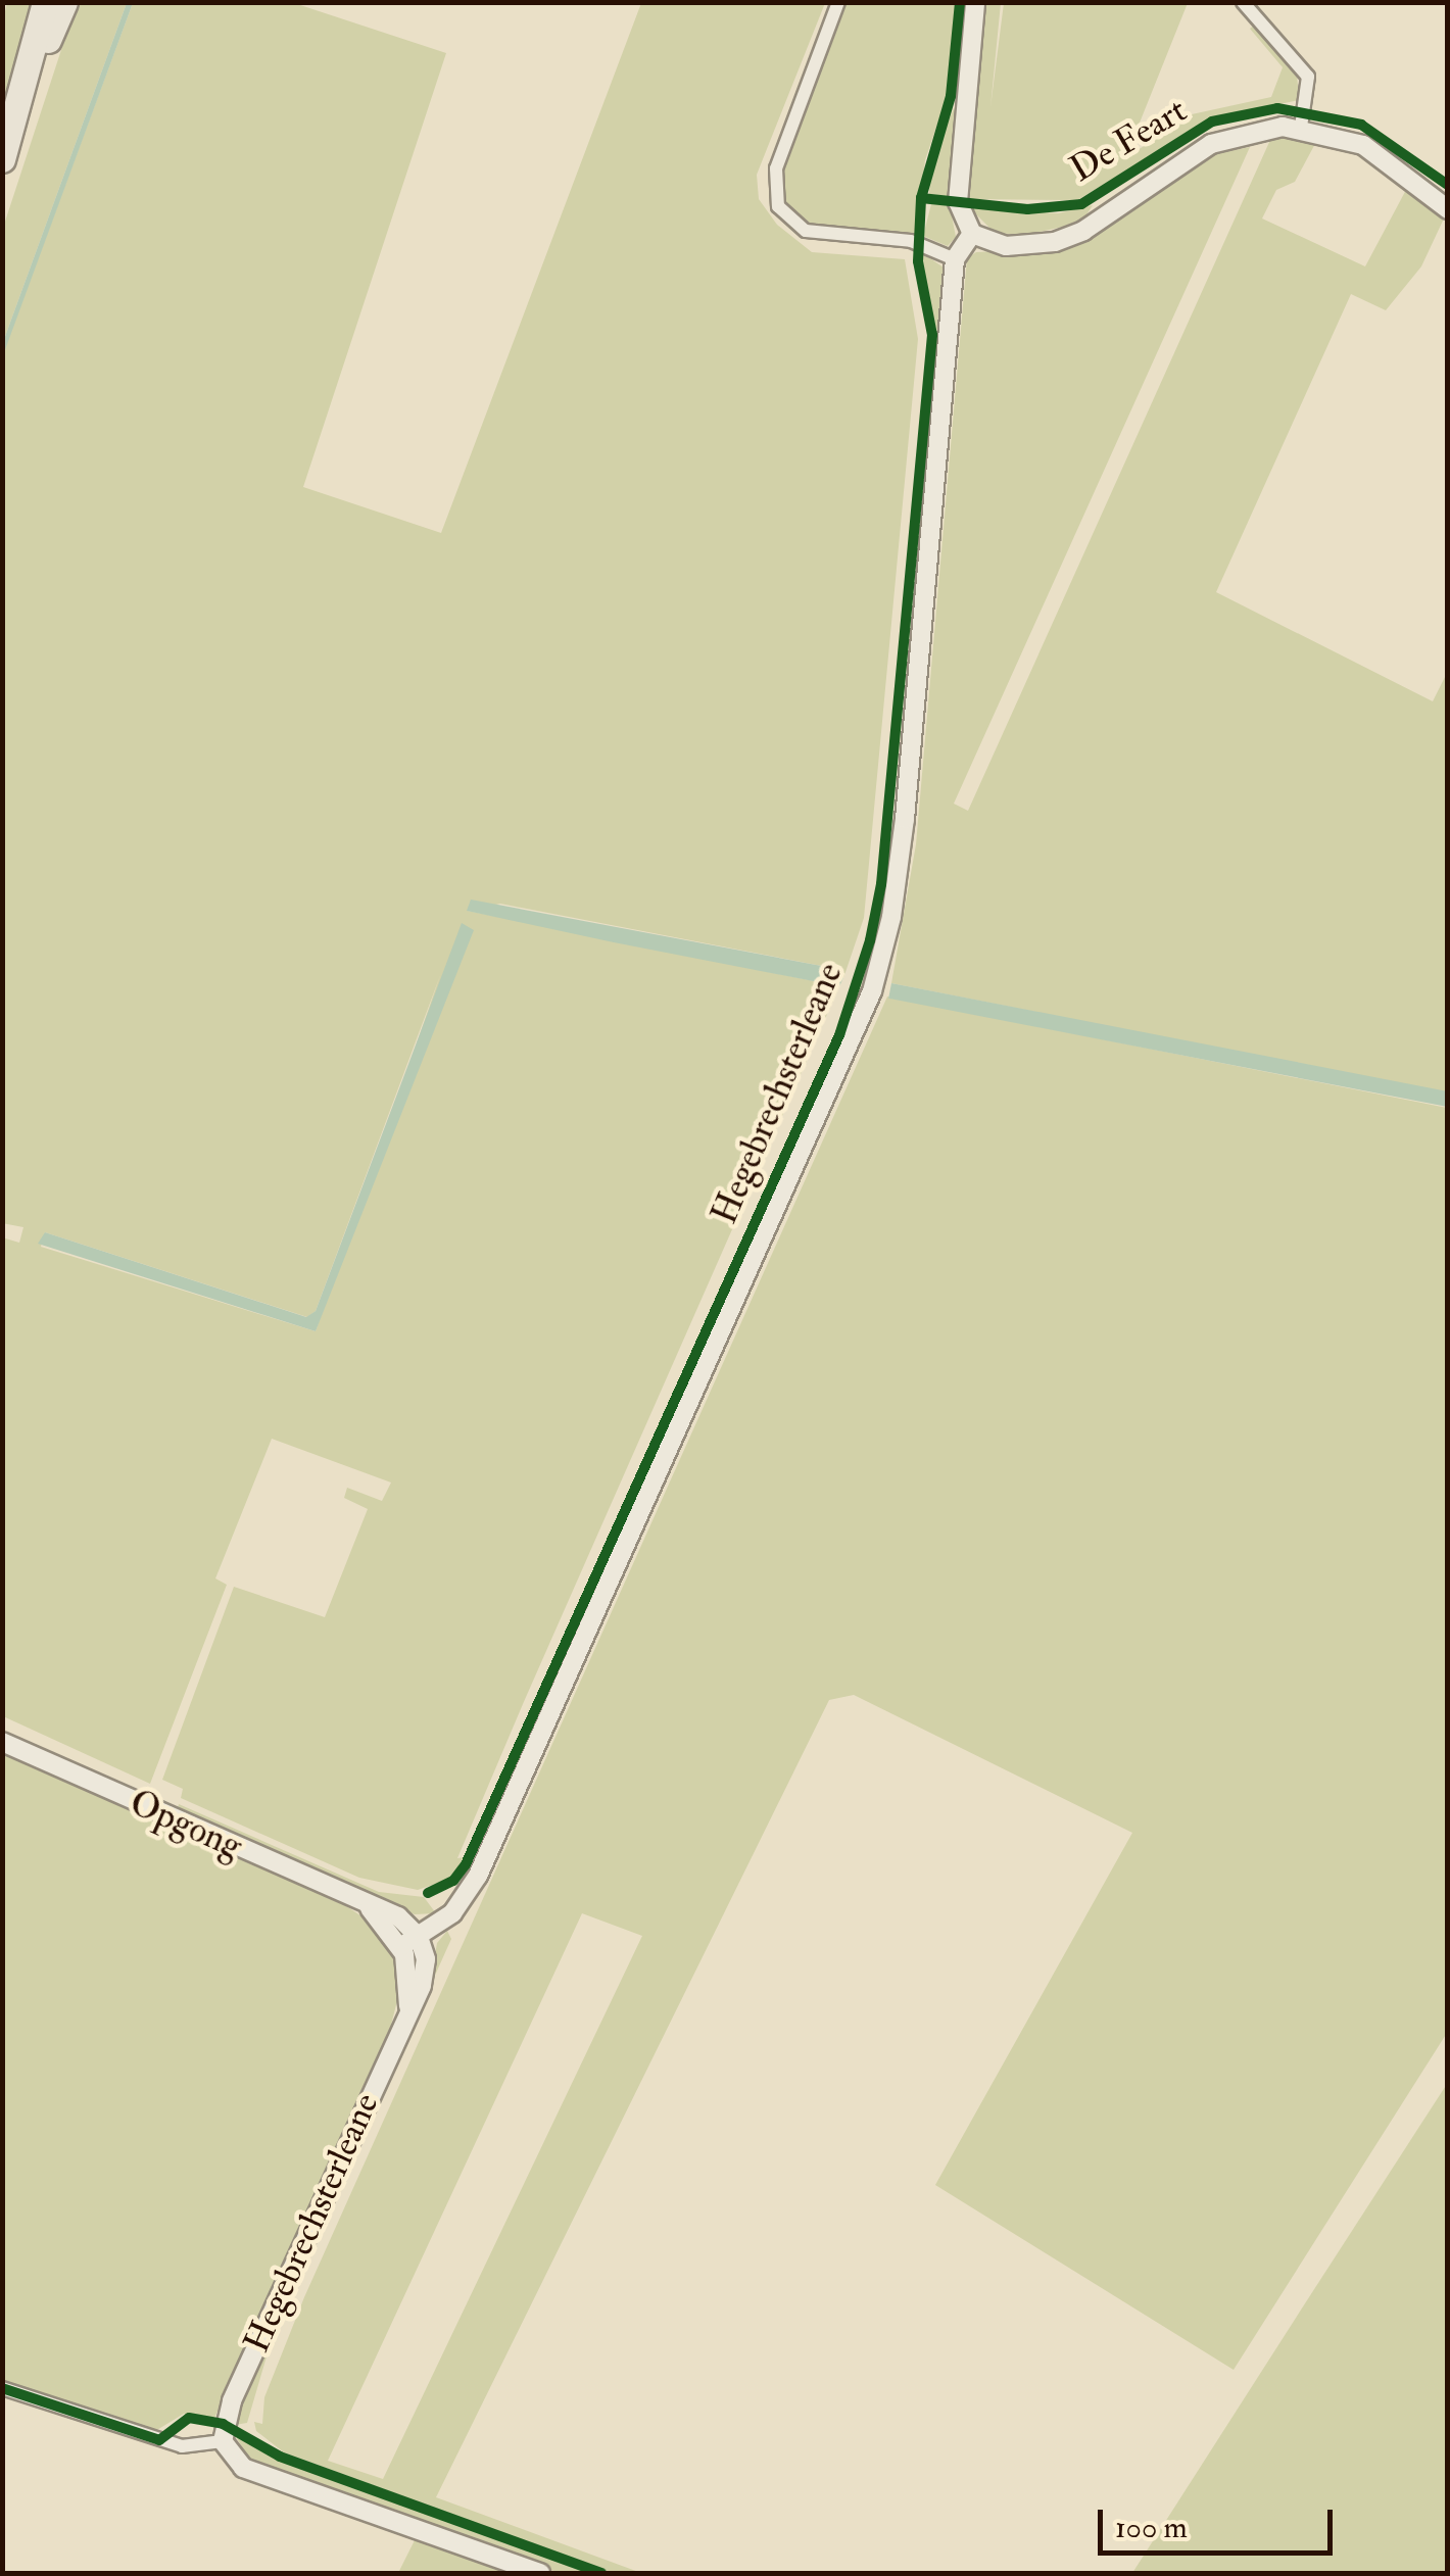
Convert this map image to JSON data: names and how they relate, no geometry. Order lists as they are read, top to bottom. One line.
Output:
{"streets":{"street":["De Feart","Hegebrechsterleane","Opgong"]},"crossings":[["De Feart","Hegebrechsterleane"],["Hegebrechsterleane","Opgong"]],"scale_bar":"100 m"}
